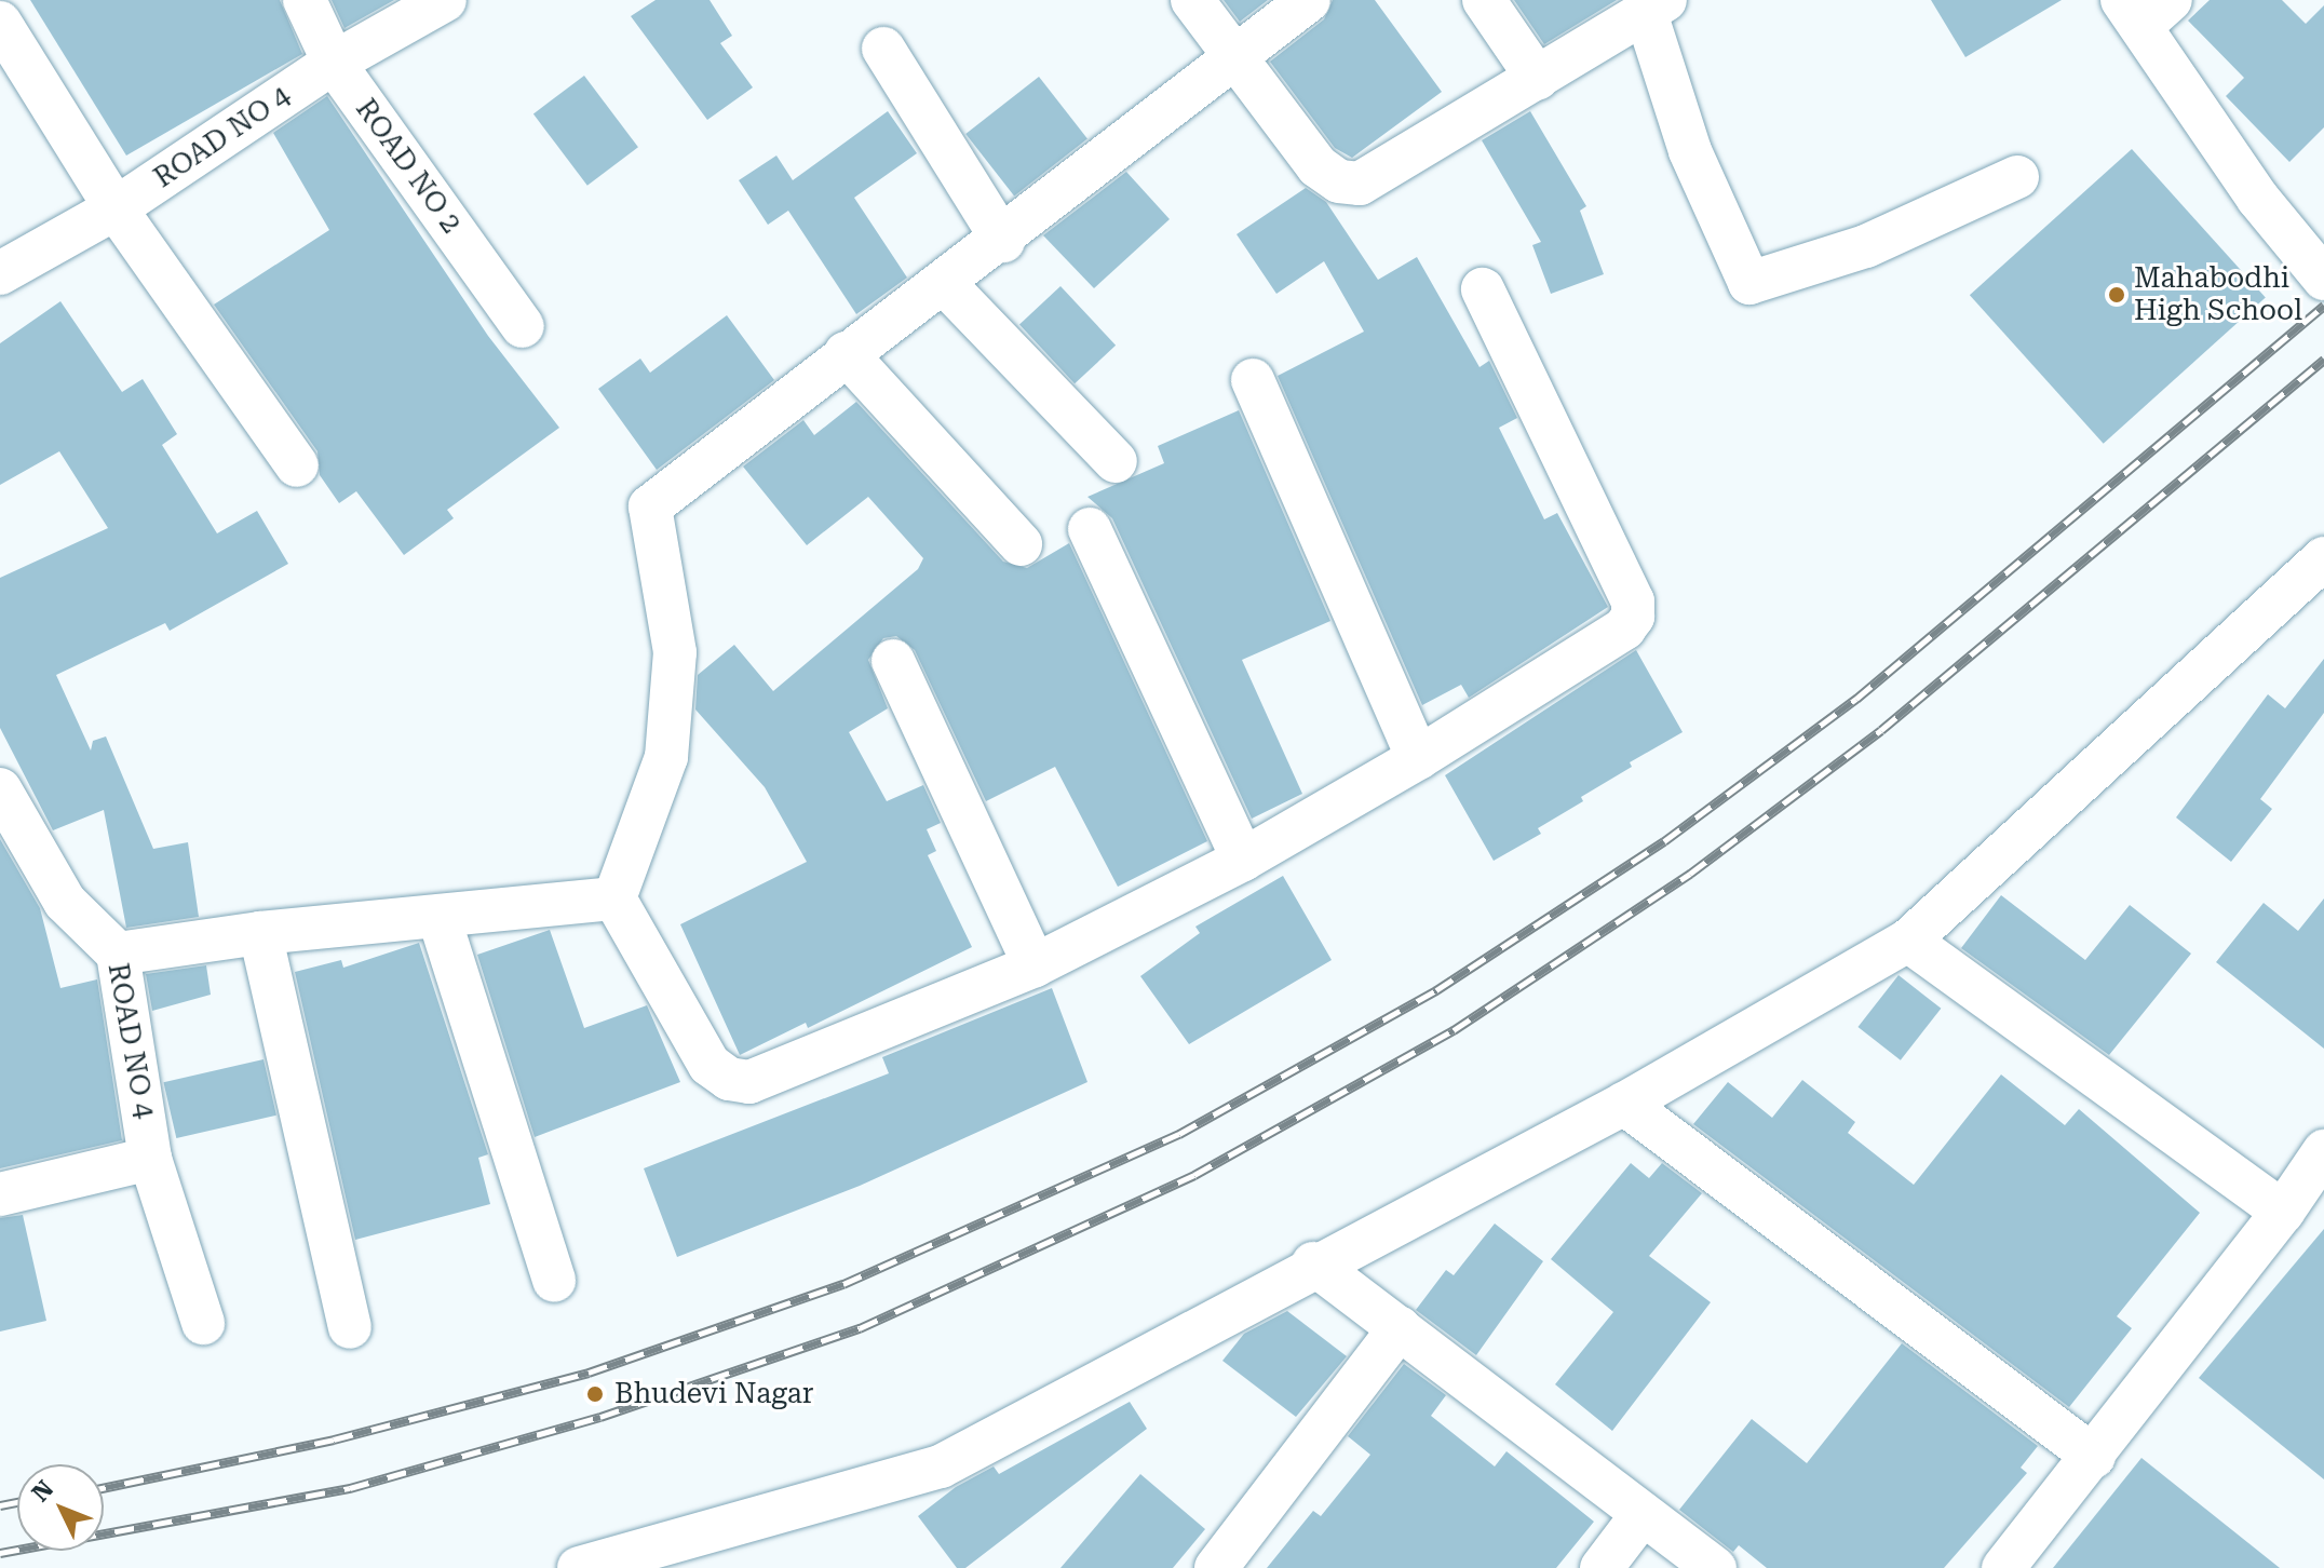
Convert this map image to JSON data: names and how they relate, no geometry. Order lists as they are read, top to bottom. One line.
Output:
{"streets":{"street":["ROAD NO 4","ROAD NO 2"]},"crossings":[["ROAD NO 4","ROAD NO 2"]],"places":["Mahabodhi High School","Bhudevi Nagar"],"north":"top left"}
